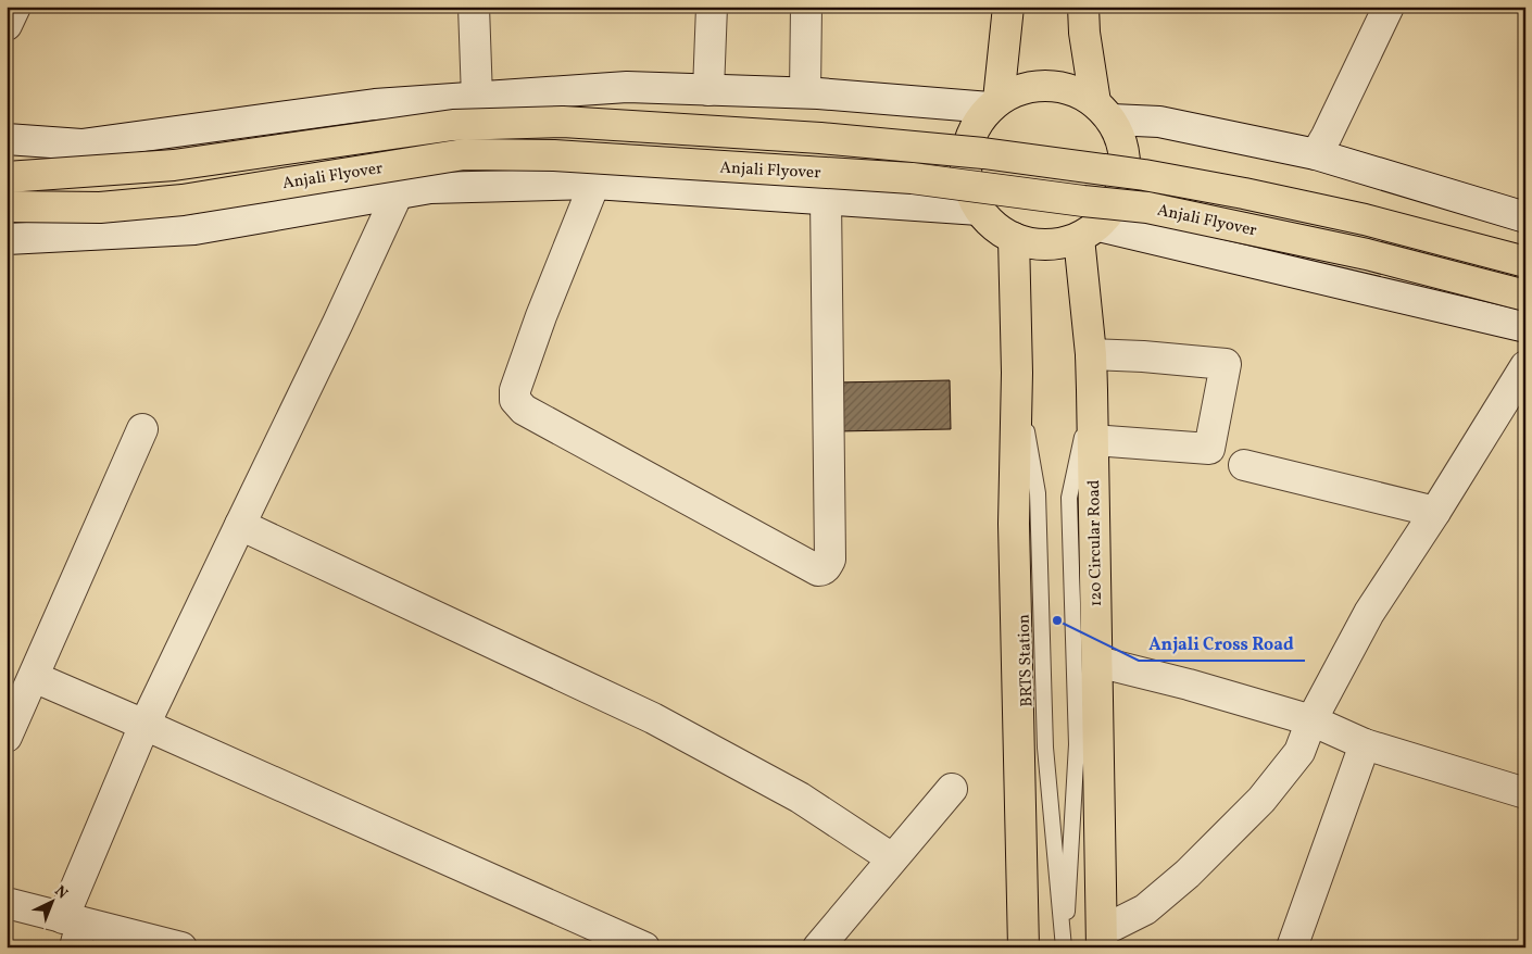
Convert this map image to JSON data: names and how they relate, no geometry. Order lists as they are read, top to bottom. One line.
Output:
{"streets":{"main road":["Anjali Flyover","120 Circular Road"],"lane":["BRTS Station"]},"crossings":[["120 Circular Road","BRTS Station"]],"places":["Anjali Cross Road"],"north":"top right"}
